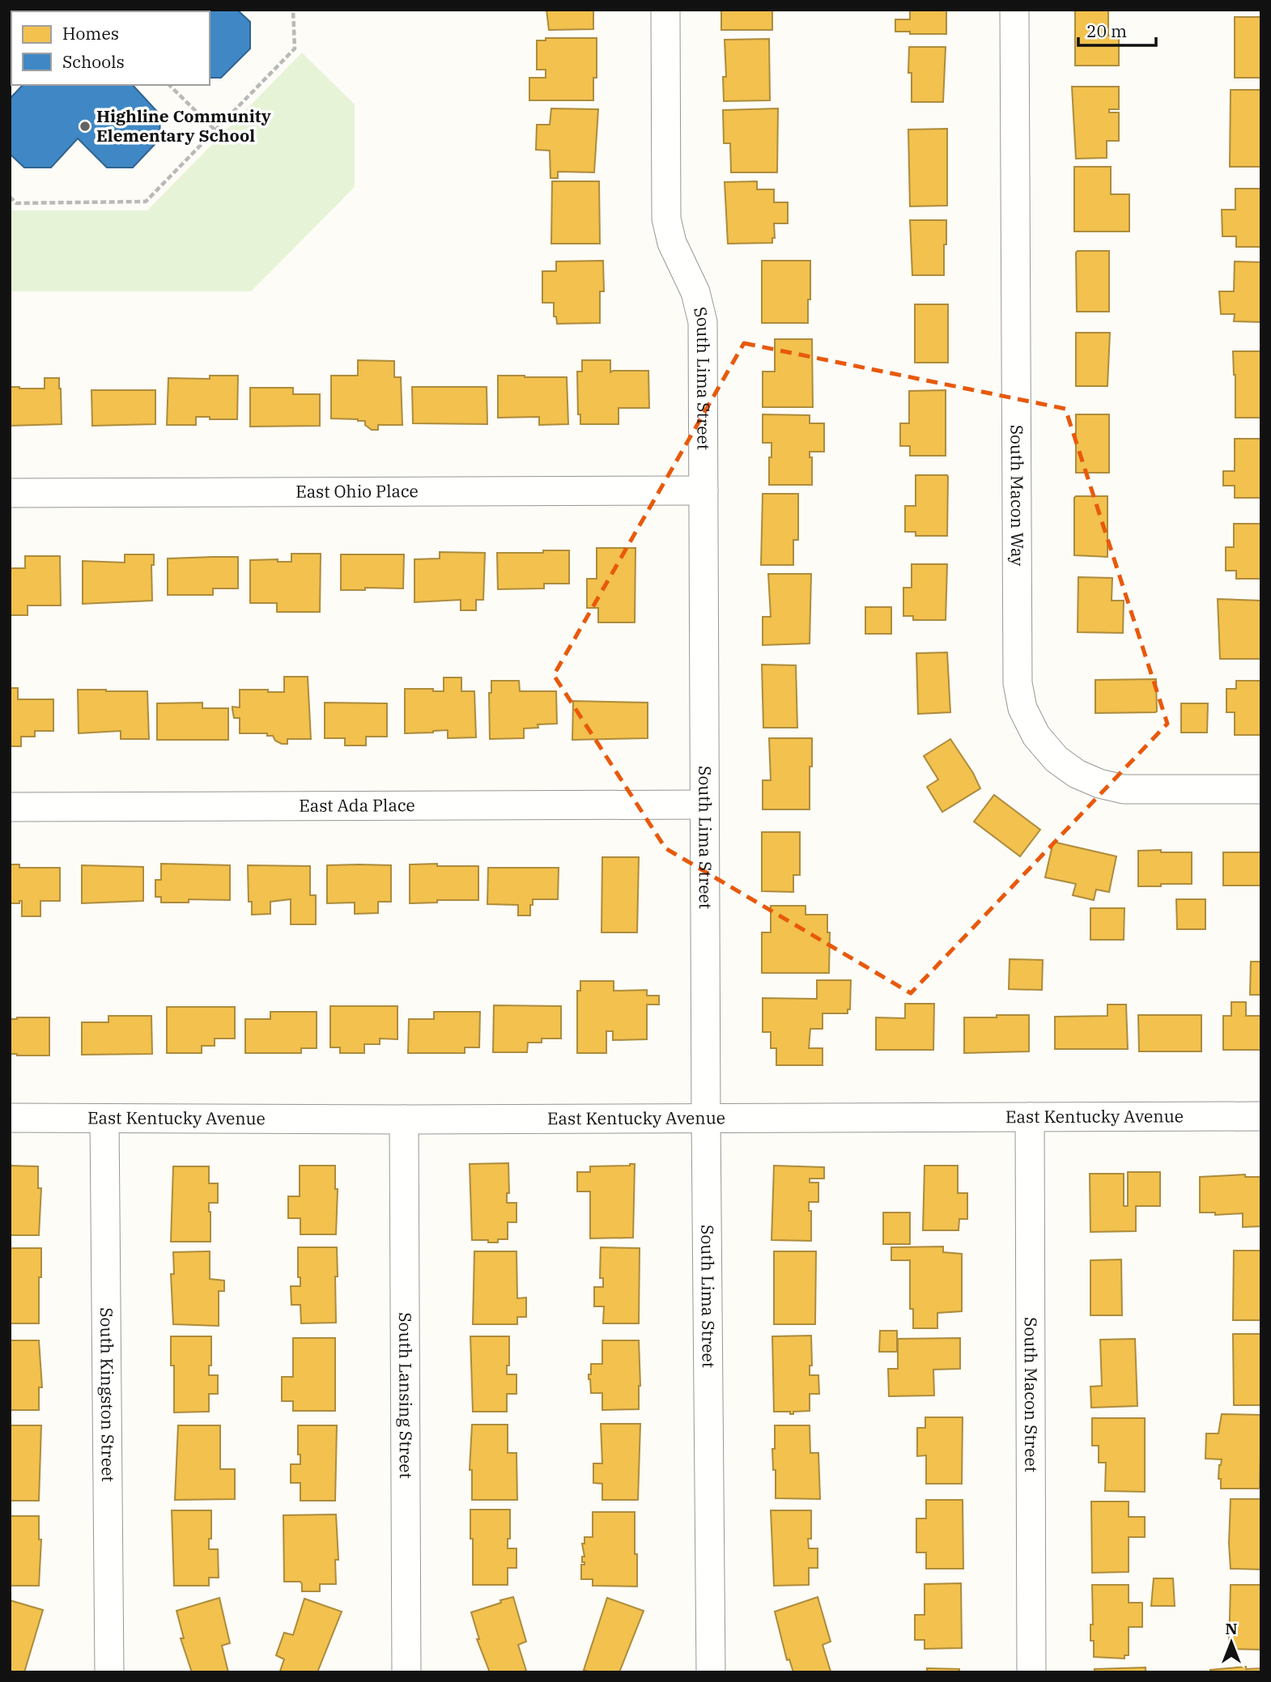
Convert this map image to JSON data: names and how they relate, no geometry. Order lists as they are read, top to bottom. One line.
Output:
{"streets":{"street":["South Lima Street","East Ohio Place","South Macon Way","East Ada Place","East Kentucky Avenue","South Macon Street","South Kingston Street","South Lansing Street"]},"crossings":[["South Lima Street","East Ohio Place"],["South Lima Street","East Ada Place"],["South Lima Street","East Kentucky Avenue"],["East Kentucky Avenue","South Macon Street"],["East Kentucky Avenue","South Kingston Street"],["East Kentucky Avenue","South Lansing Street"]],"places":["Highline Community Elementary School"],"legend":["Homes","Schools"],"scale_bar":"20 m","north":"top"}
